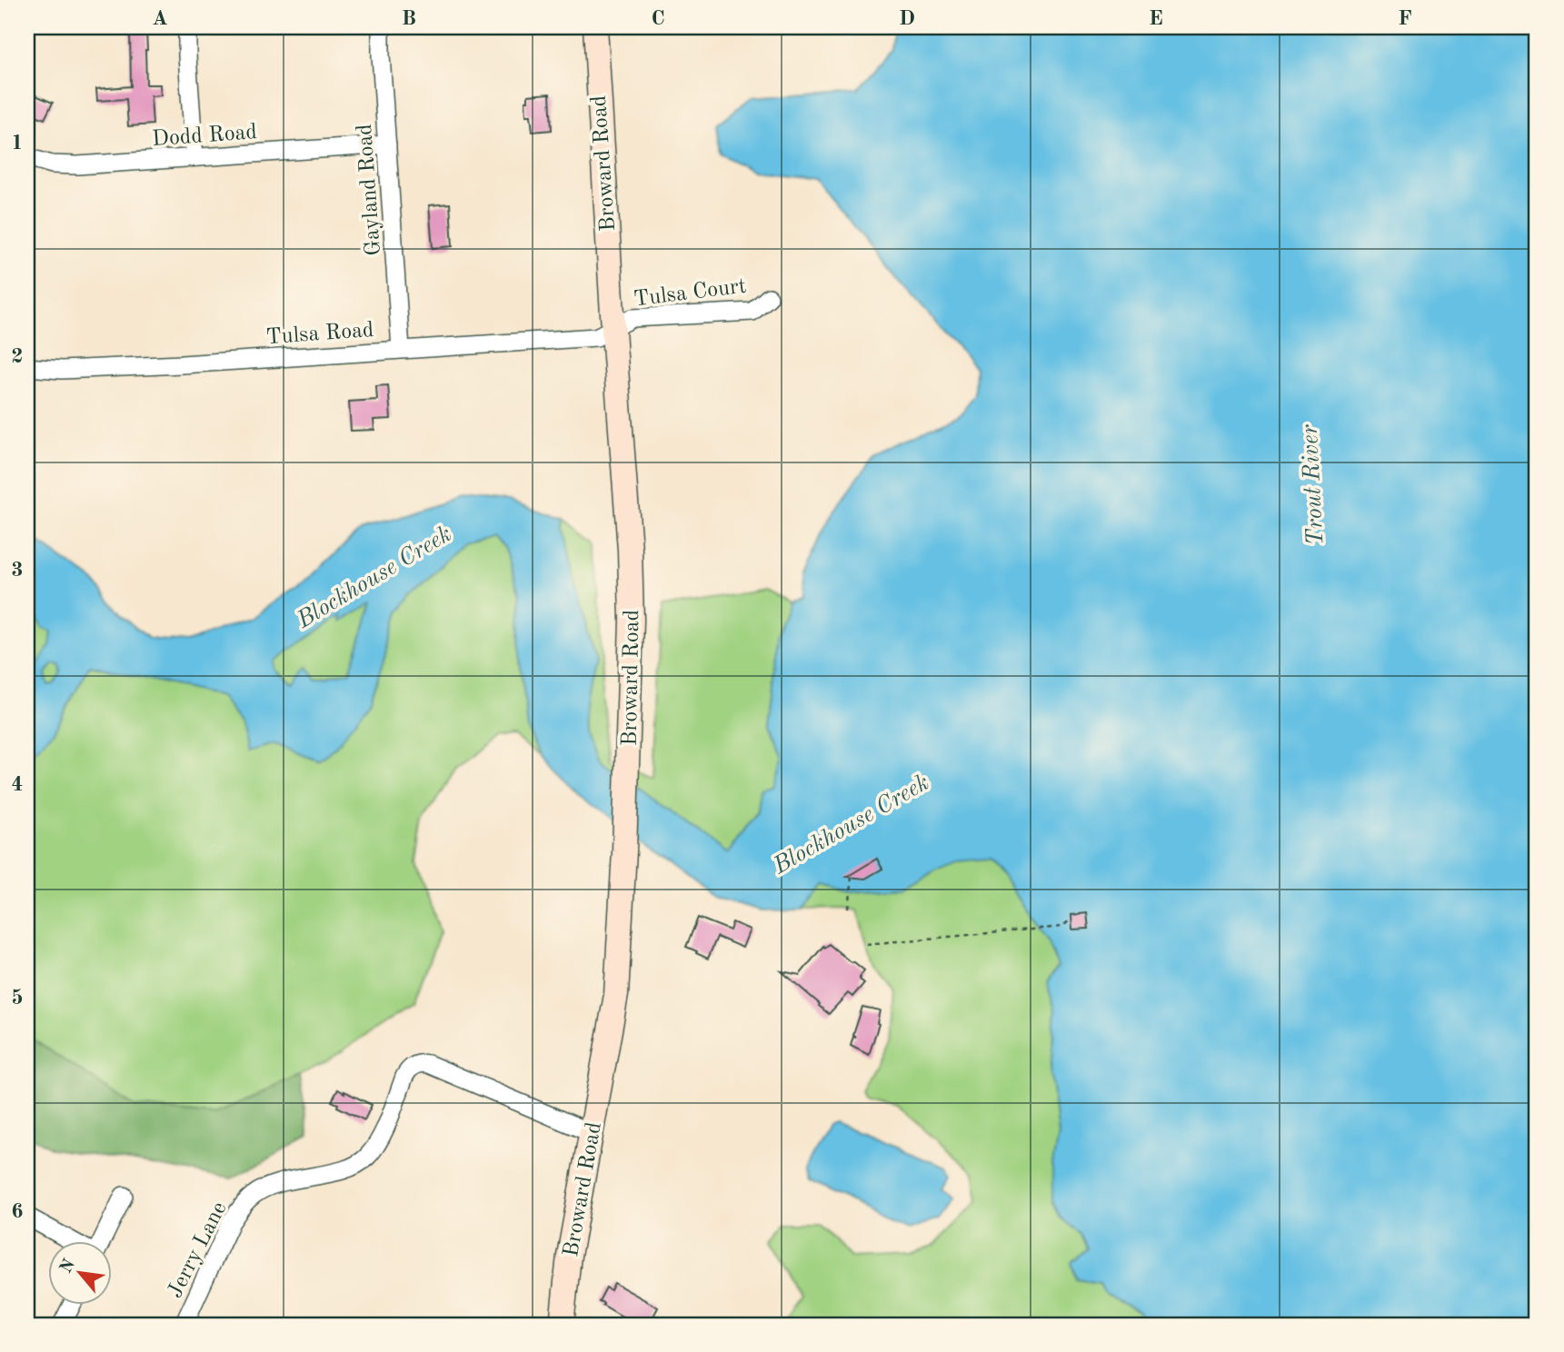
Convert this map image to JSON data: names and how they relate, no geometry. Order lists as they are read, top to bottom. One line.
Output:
{"streets":{"main road":["Broward Road"],"street":["Dodd Road","Gayland Road","Tulsa Court","Tulsa Road","Jerry Lane"]},"crossings":[["Dodd Road","Gayland Road"],["Broward Road","Tulsa Court"],["Broward Road","Tulsa Road"],["Broward Road","Jerry Lane"],["Gayland Road","Tulsa Road"],["Tulsa Court","Tulsa Road"]],"water":["Trout River","Blockhouse Creek"],"north":"top left","grid":{"columns":["A","B","C","D","E","F"],"rows":["1","2","3","4","5","6"]}}
